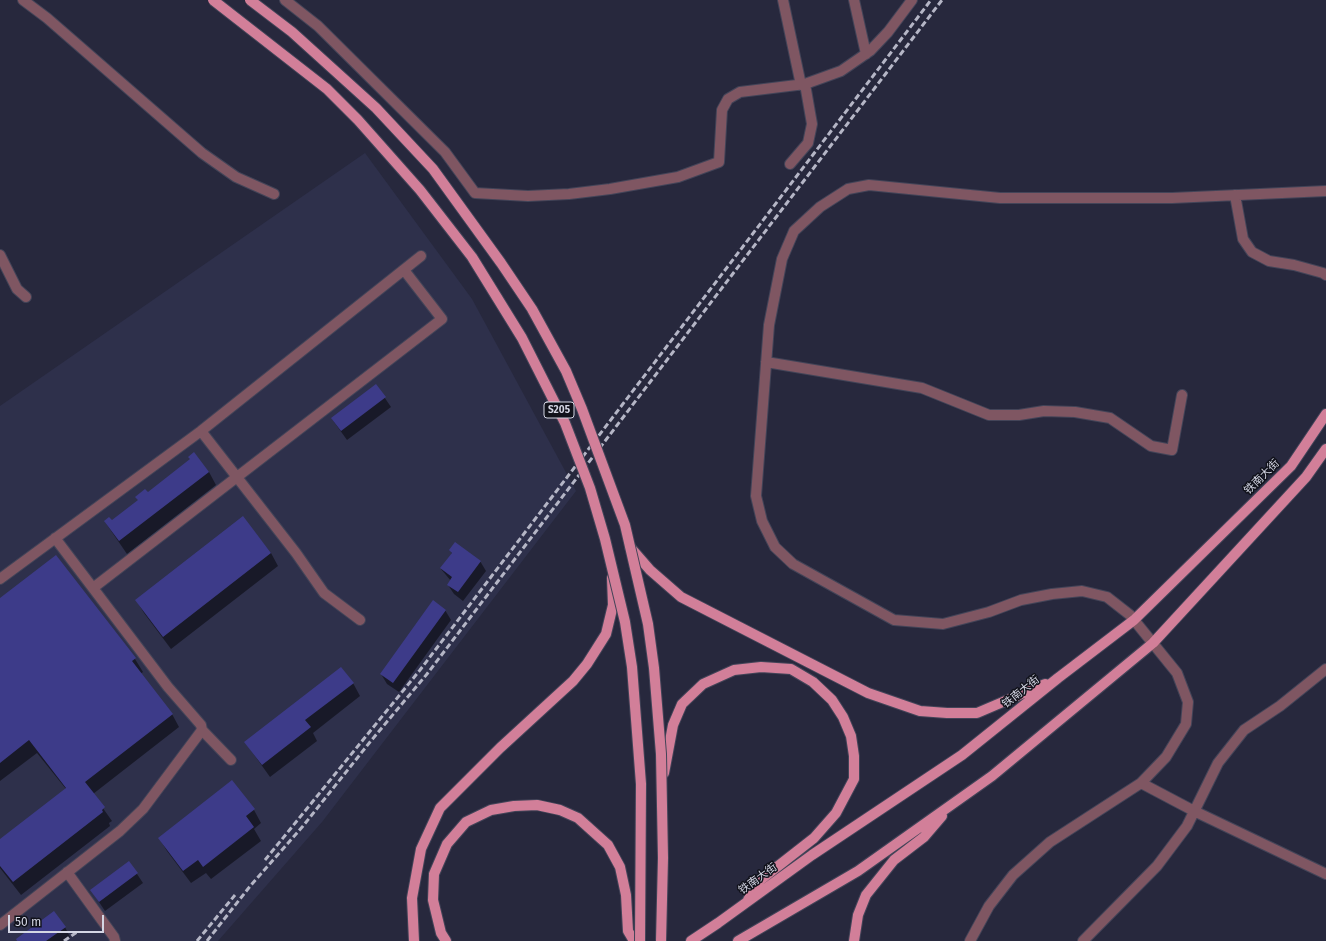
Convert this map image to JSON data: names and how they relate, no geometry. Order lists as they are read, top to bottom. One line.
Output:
{"streets":{"main road":["S205","铁南大街"]},"scale_bar":"50 m"}
